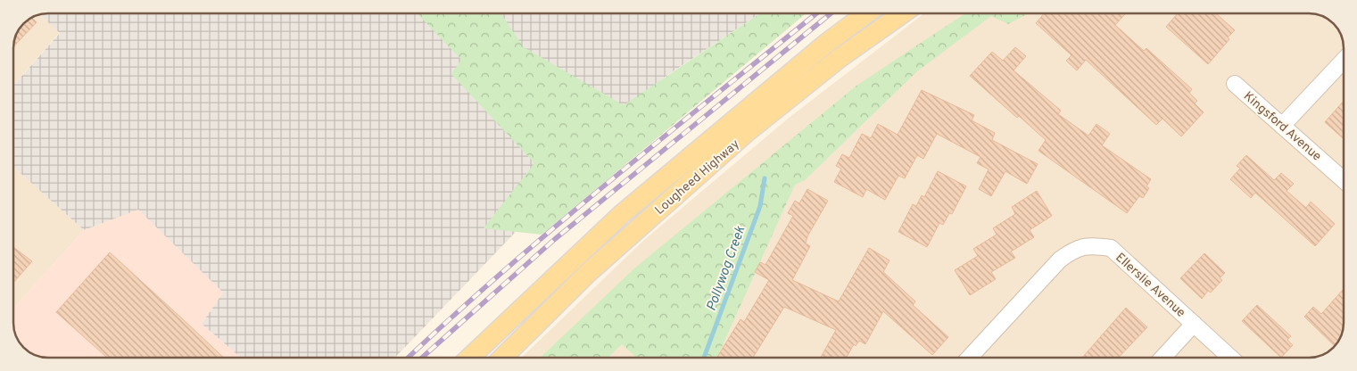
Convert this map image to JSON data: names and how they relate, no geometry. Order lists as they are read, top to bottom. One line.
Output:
{"streets":{"main road":["Lougheed Highway"],"street":["Kingsford Avenue","Ellerslie Avenue"]},"water":["Pollywog Creek"]}
